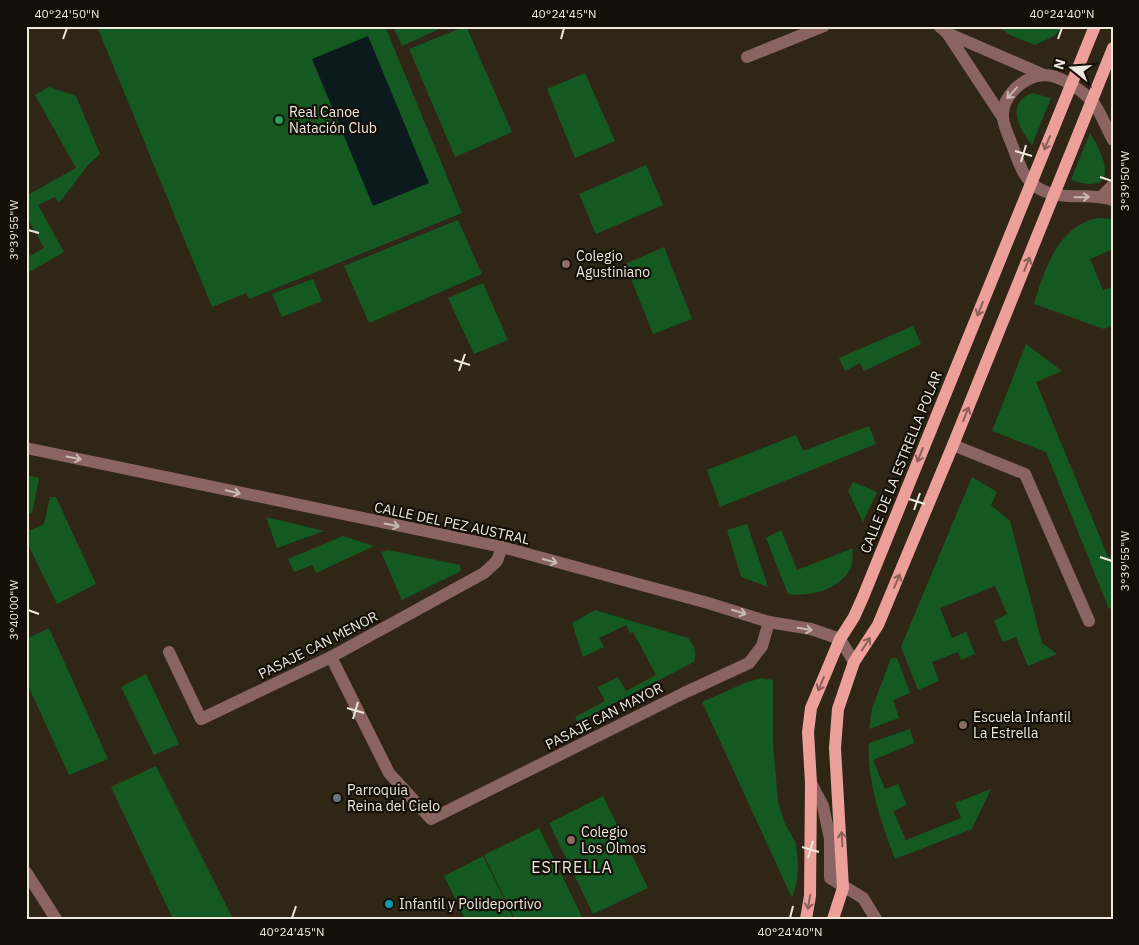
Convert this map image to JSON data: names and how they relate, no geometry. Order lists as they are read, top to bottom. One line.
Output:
{"streets":{"main road":["CALLE DE LA ESTRELLA POLAR"],"street":["CALLE DEL PEZ AUSTRAL","PASAJE CAN MENOR","PASAJE CAN MAYOR"]},"crossings":[["CALLE DE LA ESTRELLA POLAR","CALLE DEL PEZ AUSTRAL"],["CALLE DEL PEZ AUSTRAL","PASAJE CAN MENOR"],["CALLE DEL PEZ AUSTRAL","PASAJE CAN MAYOR"],["PASAJE CAN MENOR","PASAJE CAN MAYOR"]],"one_way":["CALLE DEL PEZ AUSTRAL"],"districts":["ESTRELLA"],"places":["Real Canoe Natación Club","Colegio Agustiniano","Escuela Infantil La Estrella","Parroquia Reina del Cielo","Colegio Los Olmos","Infantil y Polideportivo"],"north":"left","coordinates":["40°24'50\"N","40°24'45\"N","40°24'40\"N","3°39'50\"W","3°39'55\"W","3°40'00\"W"]}
